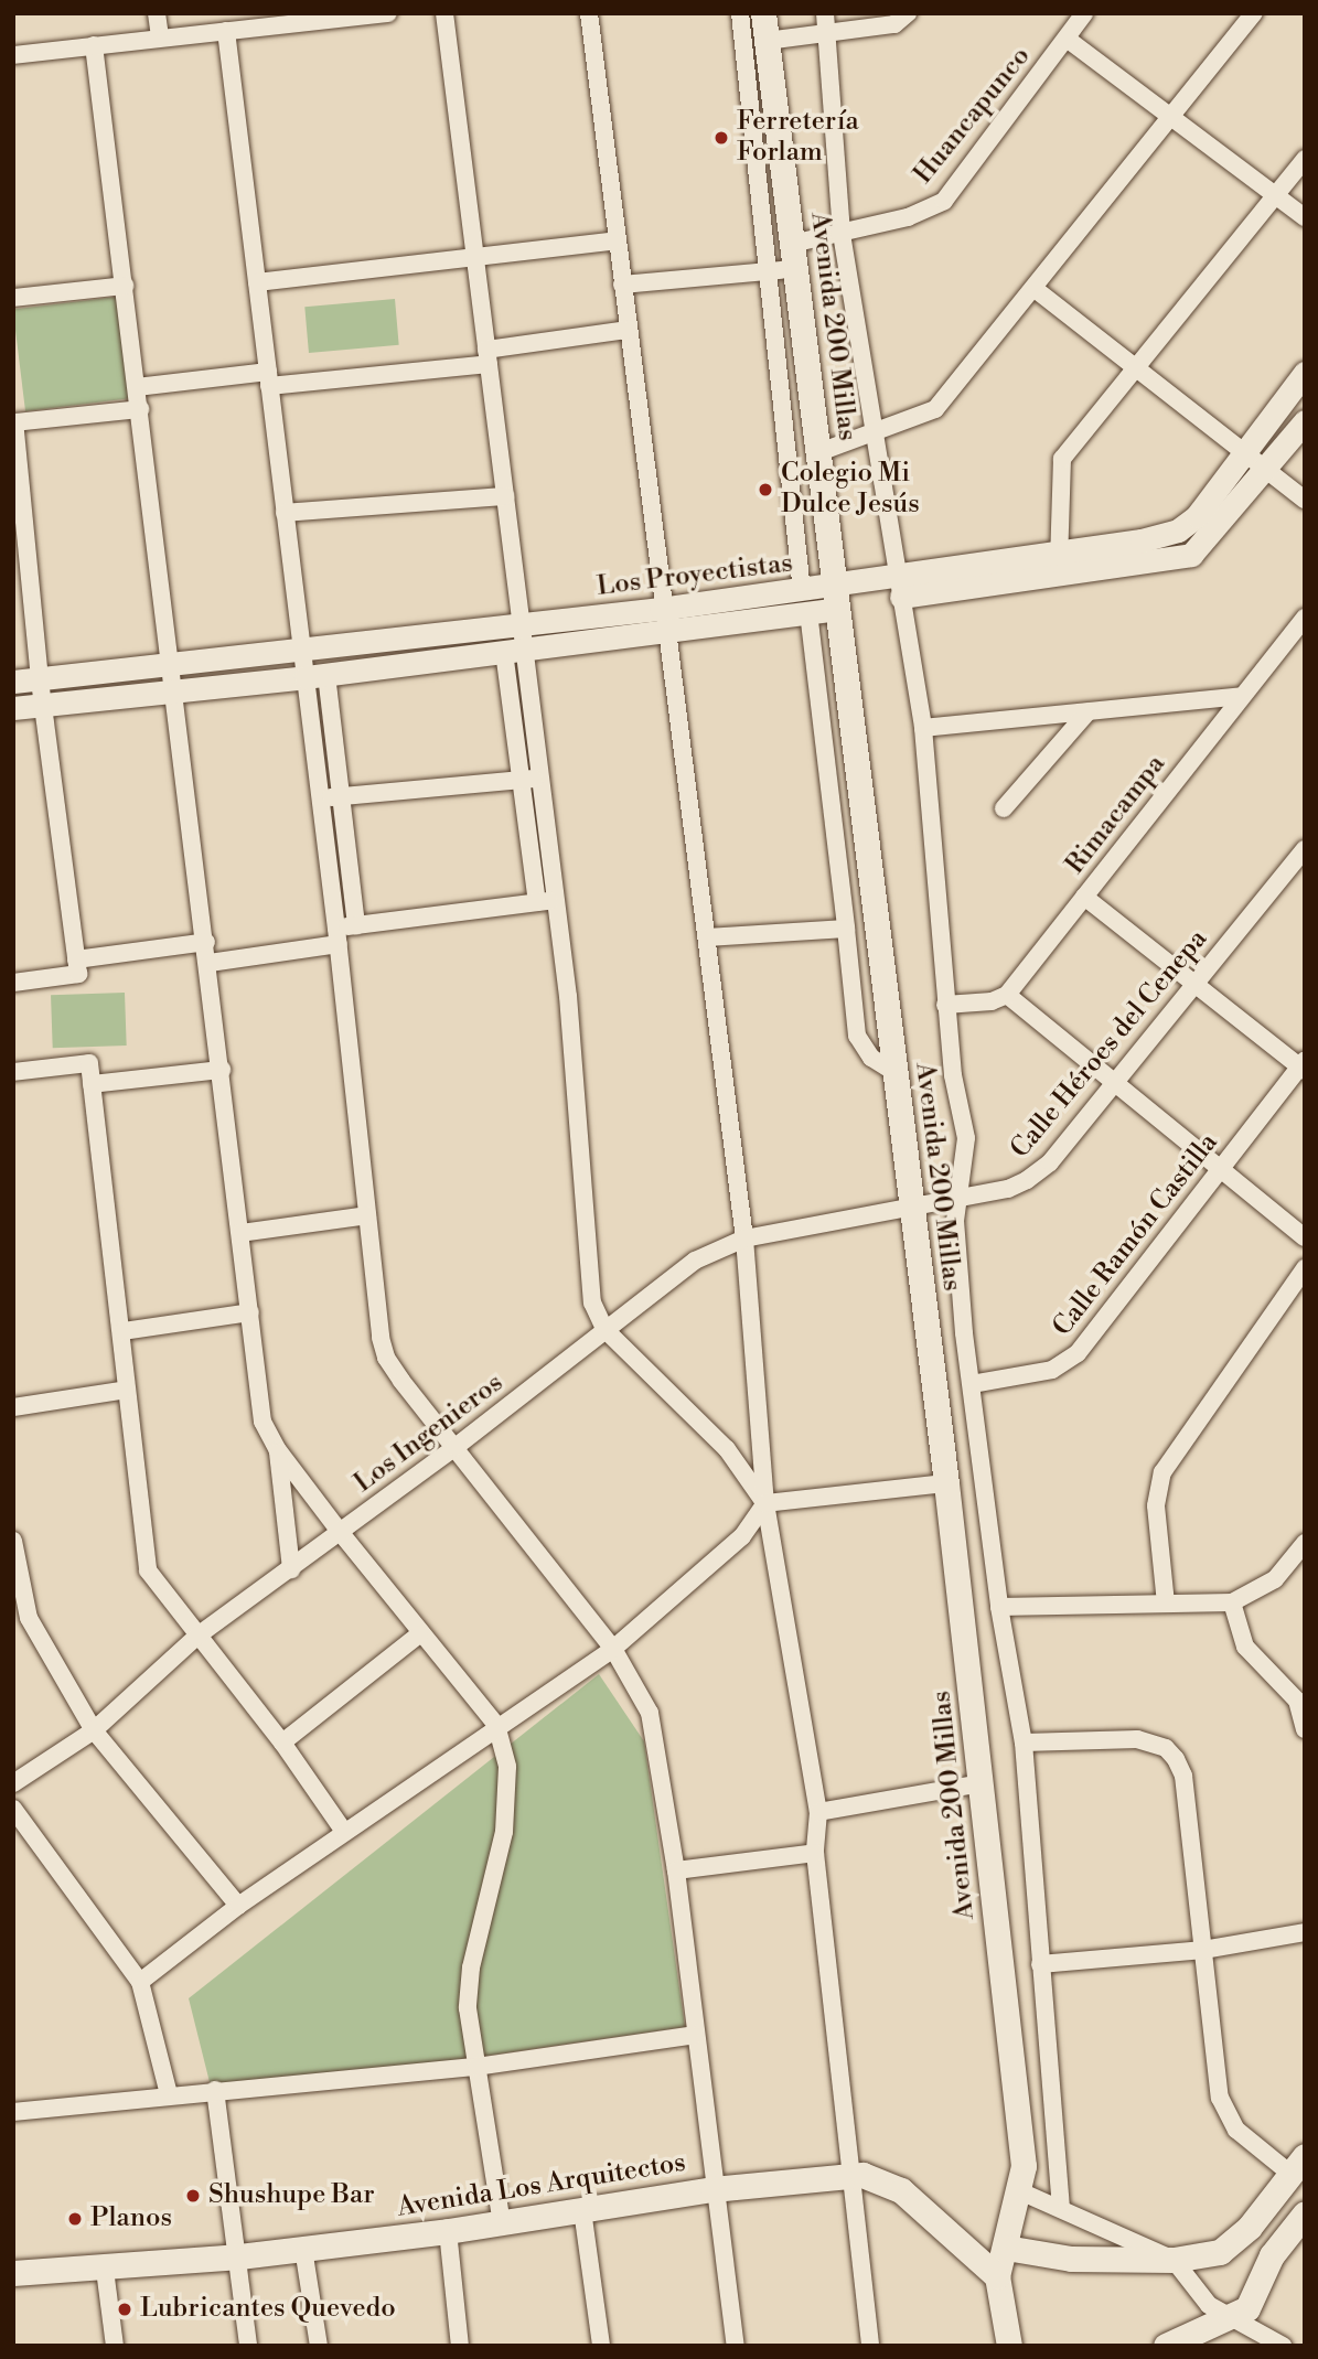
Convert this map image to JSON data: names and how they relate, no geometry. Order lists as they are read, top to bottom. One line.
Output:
{"streets":{"main road":["Avenida 200 Millas","Avenida Los Arquitectos"],"street":["Huancapunco","Los Proyectistas","Rimacampa","Calle Héroes del Cenepa","Calle Ramón Castilla","Los Ingenieros"]},"crossings":[["Huancapunco","Avenida 200 Millas"],["Avenida 200 Millas","Los Proyectistas"],["Avenida 200 Millas","Calle Héroes del Cenepa"],["Avenida 200 Millas","Los Ingenieros"],["Avenida 200 Millas","Avenida Los Arquitectos"],["Calle Héroes del Cenepa","Los Ingenieros"]],"places":["Ferretería Forlam","Colegio Mi Dulce Jesús","Shushupe Bar","Planos","Lubricantes Quevedo"]}
